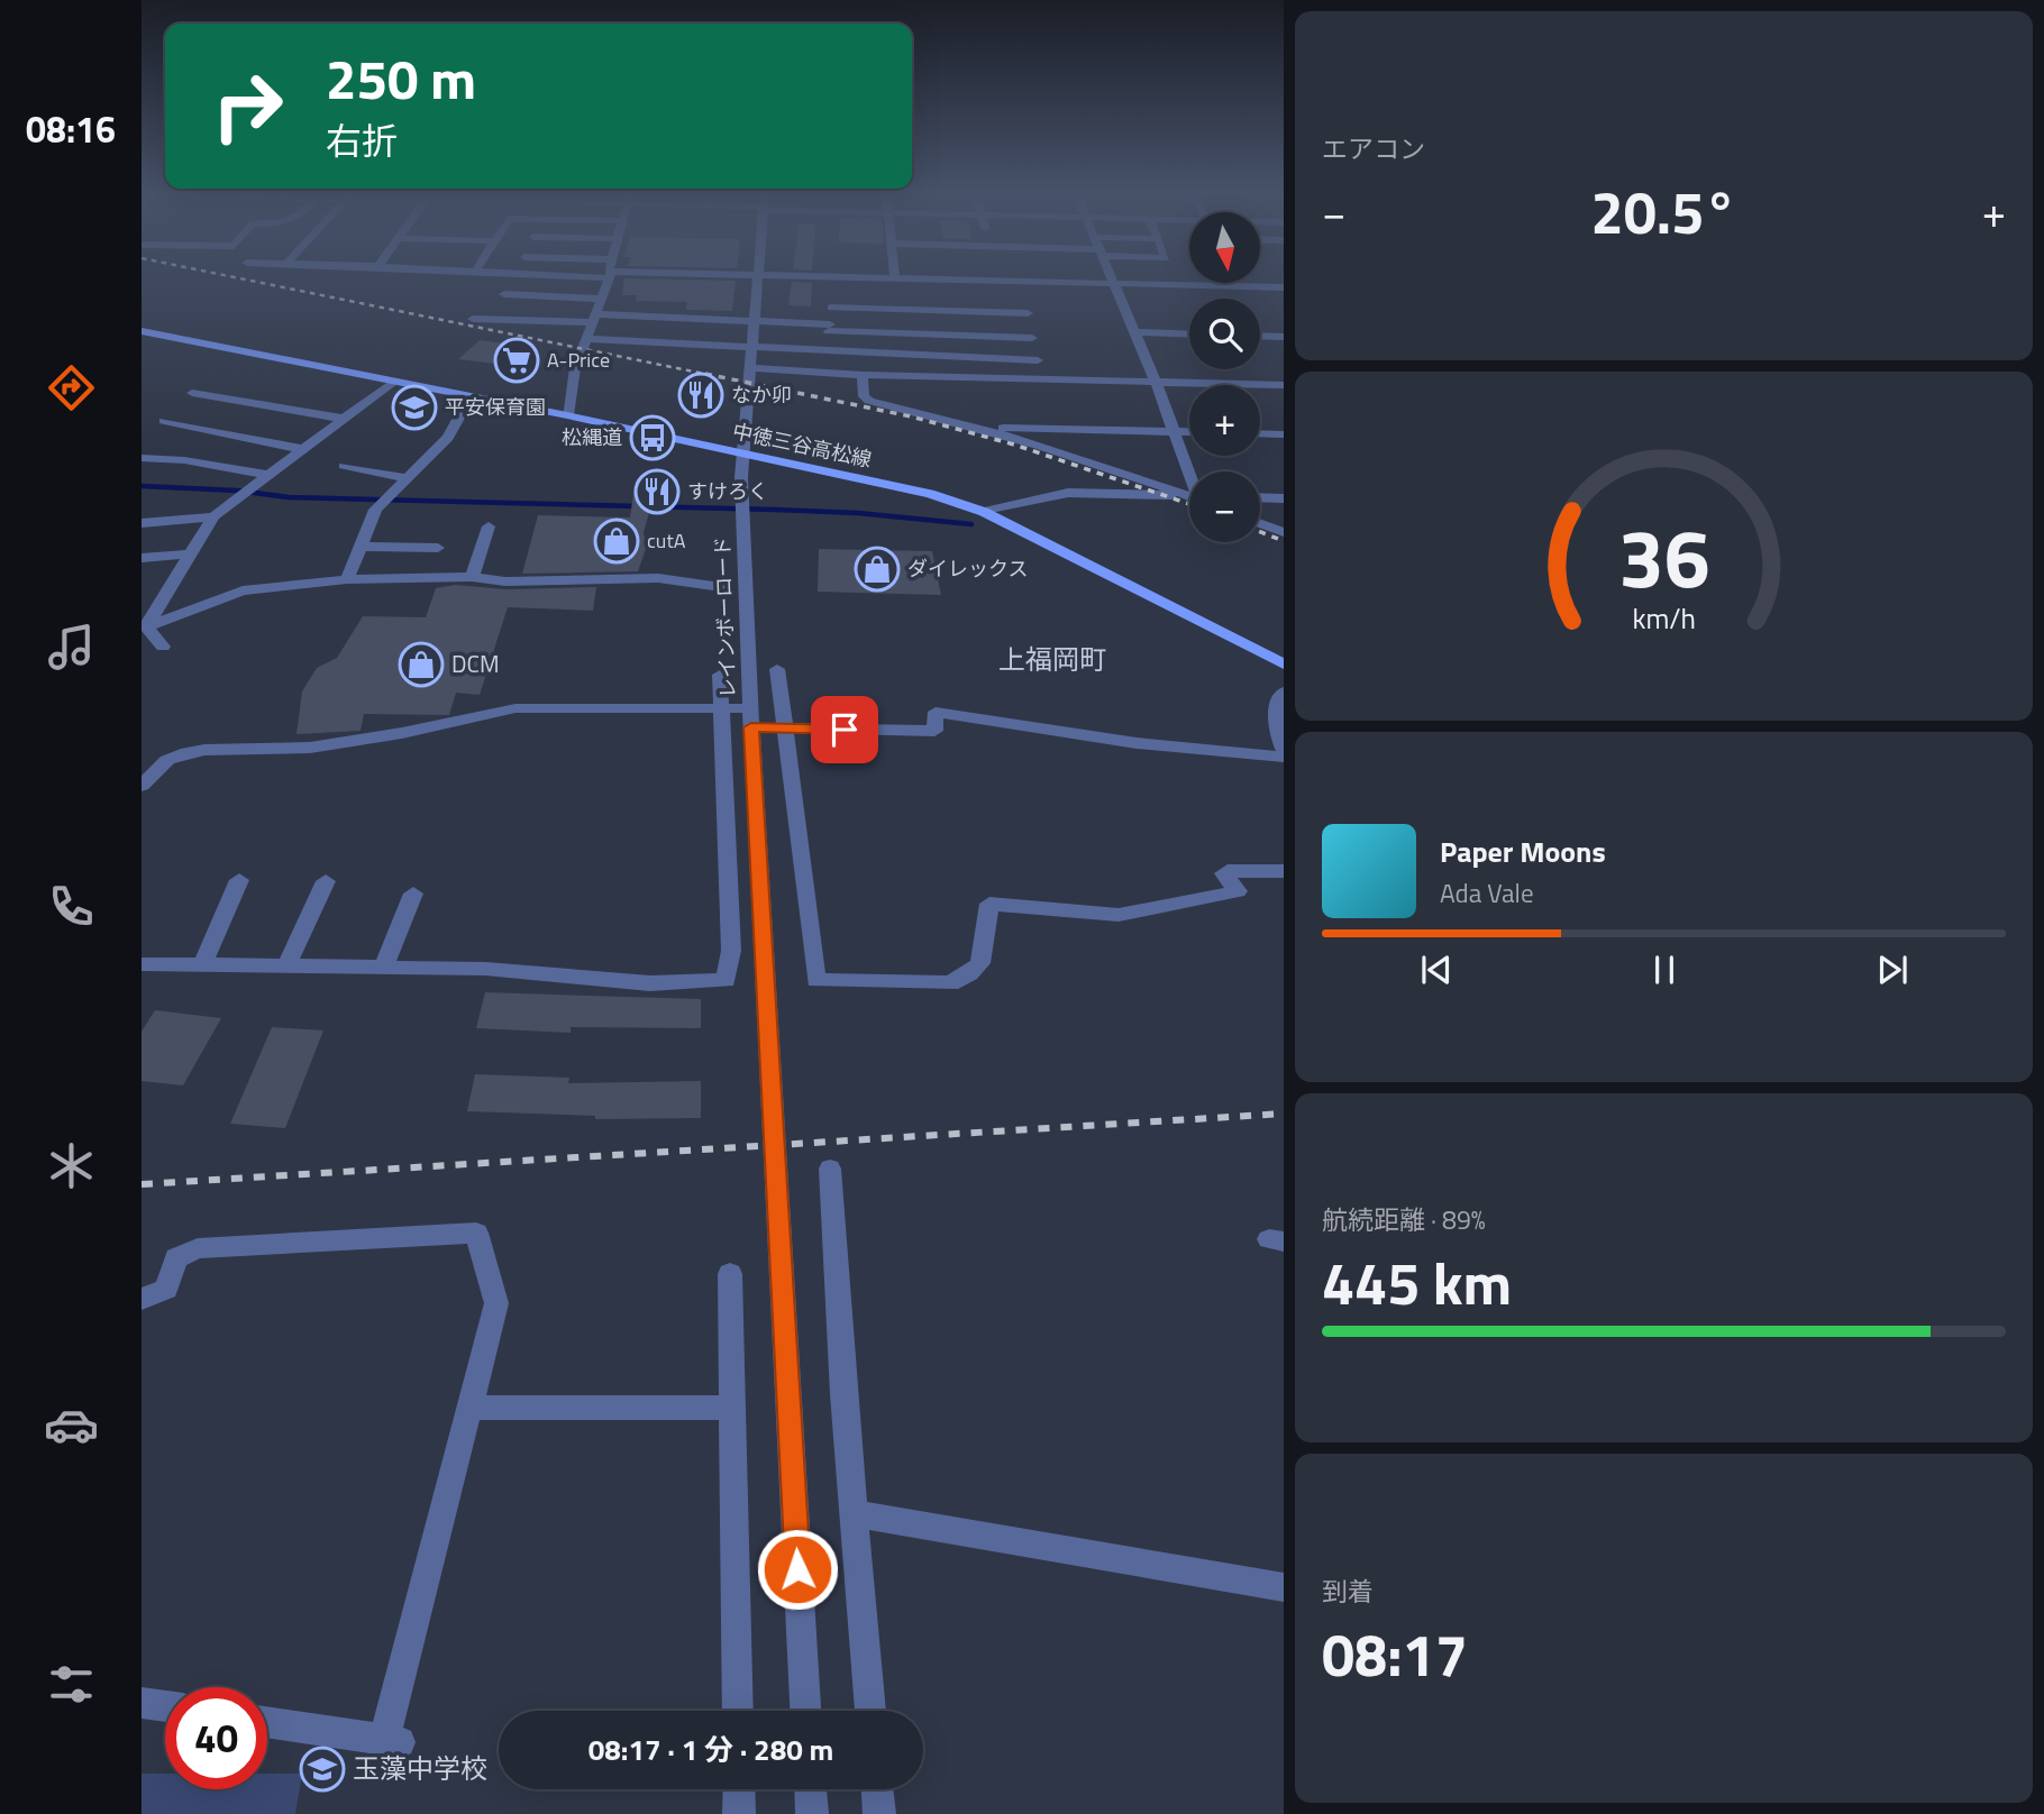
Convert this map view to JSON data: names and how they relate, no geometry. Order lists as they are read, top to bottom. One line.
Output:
{"streets":{"main road":["中徳三谷高松線"],"street":["レインボーロード"]},"crossings":[["中徳三谷高松線","レインボーロード"]],"districts":["上福岡町"],"places":{"supermarket":["A-Price"],"restaurant":["なか卯","すけろく"],"school or university":["平安保育園","玉藻中学校"],"bus stop":["松縄道"],"shop":["cutA","ダイレックス","DCM"]},"north":"bottom","page":{"tabs":"08:16","tile":["エアコン",["航続距離 · 89%","445 km"],["到着","08:17"]],"turn":["250 m","右折"],"heat":["−","20.5°","+"],"map_buttons":["+","−"],"song":["Paper Moons","Ada Vale"],"limit":"40","trip":"08:17 · 1 分 · 280 m","gauge":["36","km/h"]}}
